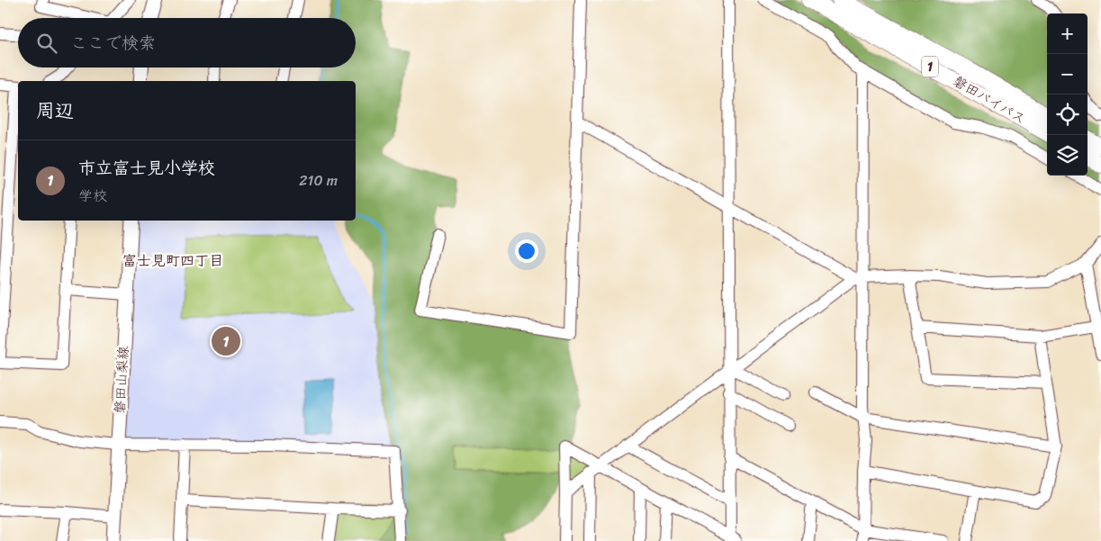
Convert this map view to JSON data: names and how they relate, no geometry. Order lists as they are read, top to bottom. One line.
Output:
{"streets":{"highway":["1","磐田バイパス"],"main road":["磐田山梨線"]},"districts":["富士見町四丁目"],"page":{"map_buttons":["+","−"],"search":"ここで検索","heading":"周辺","list":[{"mark":"1","name":"市立富士見小学校","note":"学校","value":"210 m"}],"pins":"1"}}
